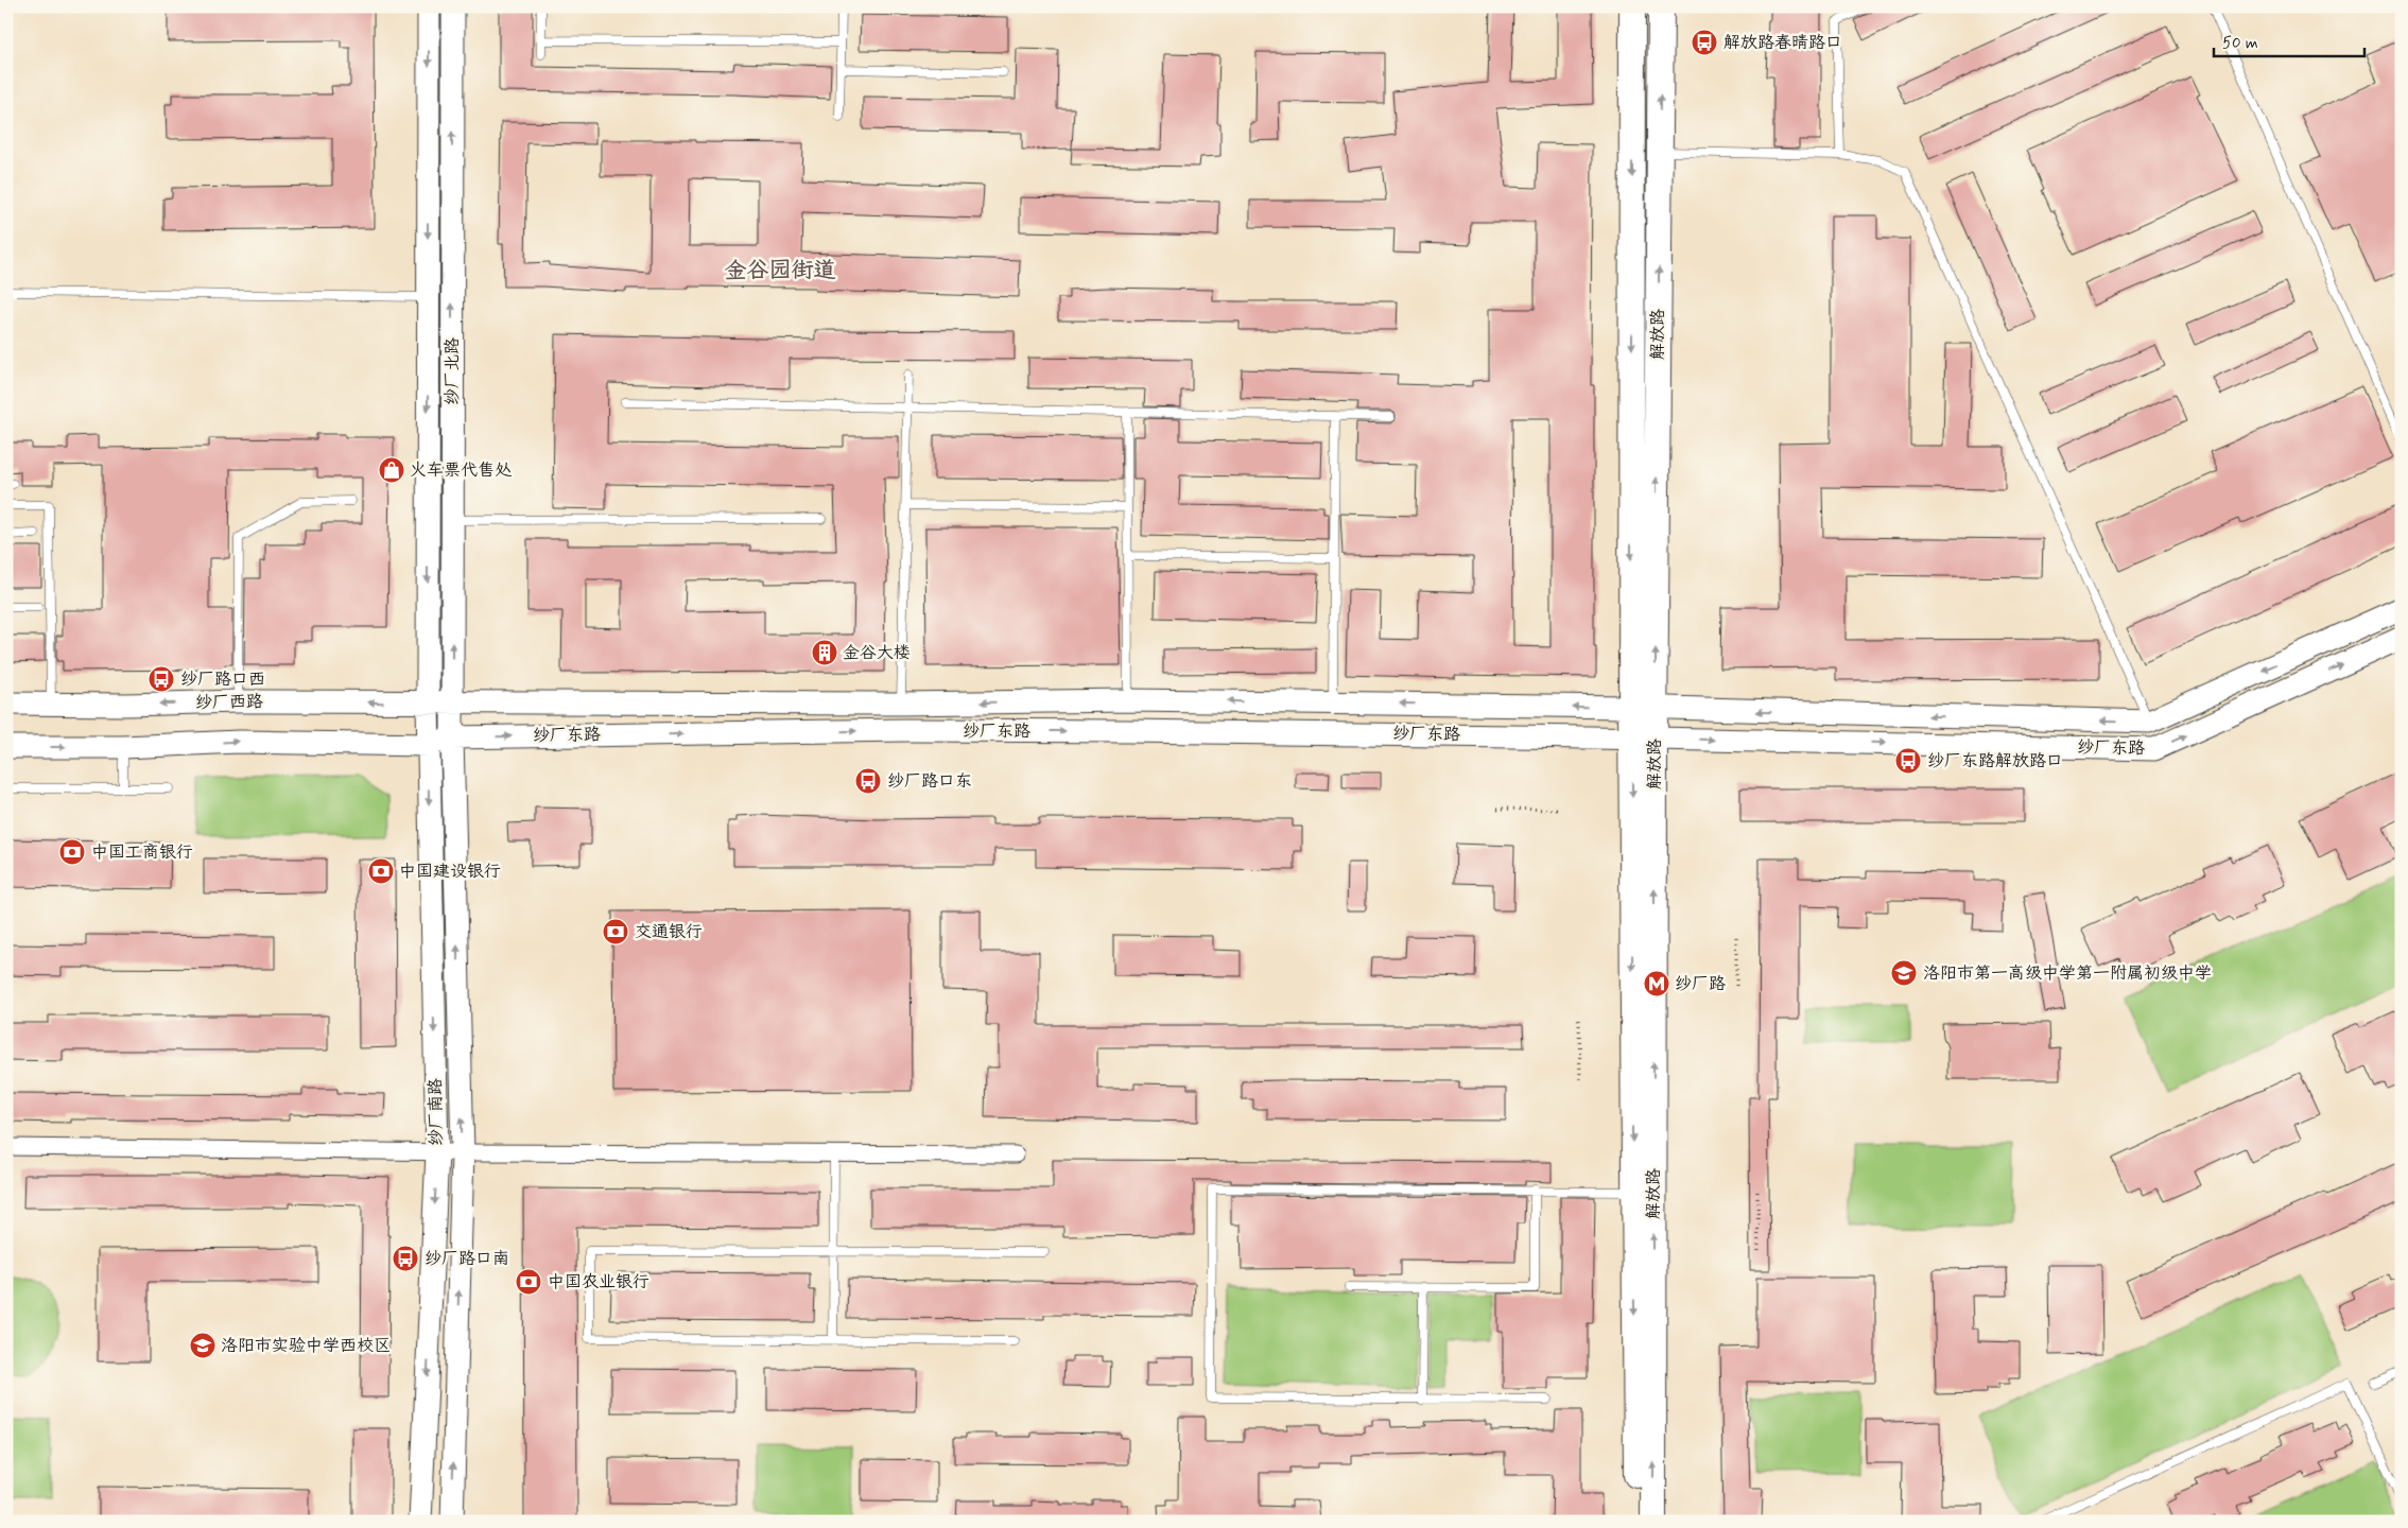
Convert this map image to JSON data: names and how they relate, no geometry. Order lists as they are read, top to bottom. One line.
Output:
{"streets":{"main road":["解放路","纱厂北路","纱厂西路","纱厂东路","纱厂南路"]},"crossings":[["解放路","纱厂东路"],["纱厂北路","纱厂西路"],["纱厂北路","纱厂东路"],["纱厂北路","纱厂南路"],["纱厂西路","纱厂东路"],["纱厂西路","纱厂南路"],["纱厂东路","纱厂南路"]],"districts":["金谷园街道"],"places":{"bus stop":["解放路春晴路口","纱厂路口西","纱厂东路解放路口","纱厂路口东","纱厂路口南"],"shop":["火车票代售处"],"building":["金谷大楼"],"bank":["中国工商银行","中国建设银行","交通银行","中国农业银行"],"school or university":["洛阳市第一高级中学第一附属初级中学","洛阳市实验中学西校区"],"metro station":["纱厂路"]},"scale_bar":"50 m"}
